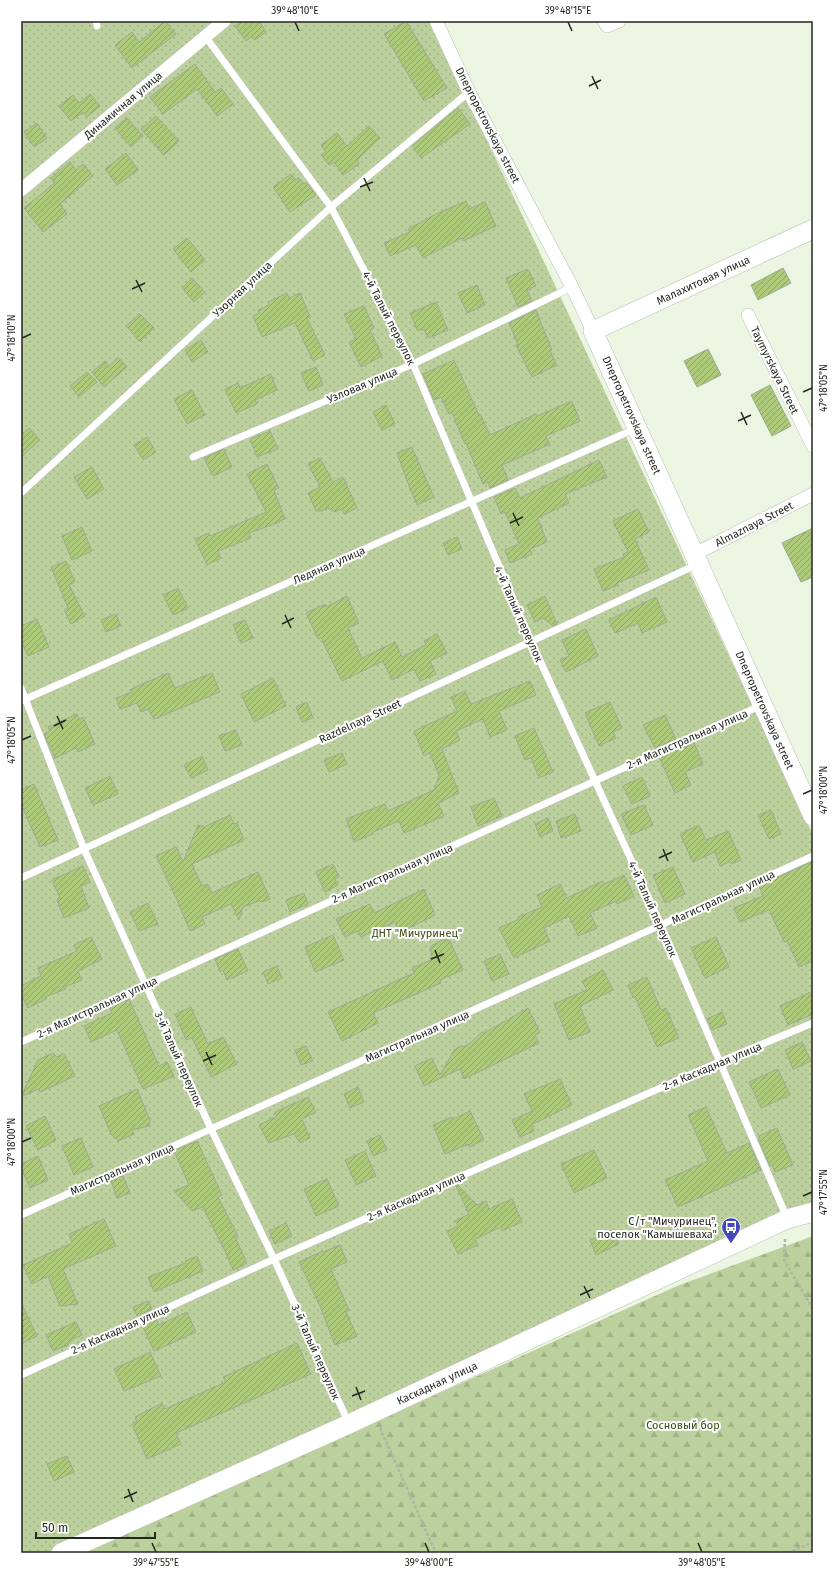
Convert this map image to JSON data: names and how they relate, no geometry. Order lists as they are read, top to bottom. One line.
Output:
{"streets":{"street":["Динамичная улица","Dnepropetrovskaya street","Малахитовая улица","Taymyrskaya Street","Almaznaya Street","Каскадная улица"],"lane":["Узорная улица","4-й Талый переулок","Узловая улица","Ледяная улица","Razdelnaya Street","2-я Магистральная улица","Магистральная улица","3-й Талый переулок","2-я Каскадная улица"]},"crossings":[["Динамичная улица","4-й Талый переулок"],["Dnepropetrovskaya street","Малахитовая улица"],["Dnepropetrovskaya street","Узорная улица"],["Dnepropetrovskaya street","Узловая улица"],["Dnepropetrovskaya street","Almaznaya Street"],["Dnepropetrovskaya street","Ледяная улица"],["Dnepropetrovskaya street","Razdelnaya Street"],["Dnepropetrovskaya street","2-я Магистральная улица"],["Узорная улица","4-й Талый переулок"],["4-й Талый переулок","Узловая улица"],["4-й Талый переулок","Ледяная улица"],["4-й Талый переулок","Razdelnaya Street"],["4-й Талый переулок","2-я Магистральная улица"],["4-й Талый переулок","Магистральная улица"],["4-й Талый переулок","2-я Каскадная улица"],["4-й Талый переулок","Каскадная улица"],["Almaznaya Street","Razdelnaya Street"],["Ледяная улица","3-й Талый переулок"],["Razdelnaya Street","3-й Талый переулок"],["2-я Магистральная улица","3-й Талый переулок"],["Магистральная улица","3-й Талый переулок"],["3-й Талый переулок","2-я Каскадная улица"],["3-й Талый переулок","Каскадная улица"]],"parks":["ДНТ \"Мичуринец\"","Сосновый бор"],"places":{"bus stop":["С/т \"Мичуринец\", поселок \"Камышеваха\""]},"scale_bar":"50 m","coordinates":["39°48'10\"E","39°48'15\"E","47°18'10\"N","47°18'05\"N","47°18'00\"N","47°17'55\"N","39°47'55\"E","39°48'00\"E","39°48'05\"E"]}
